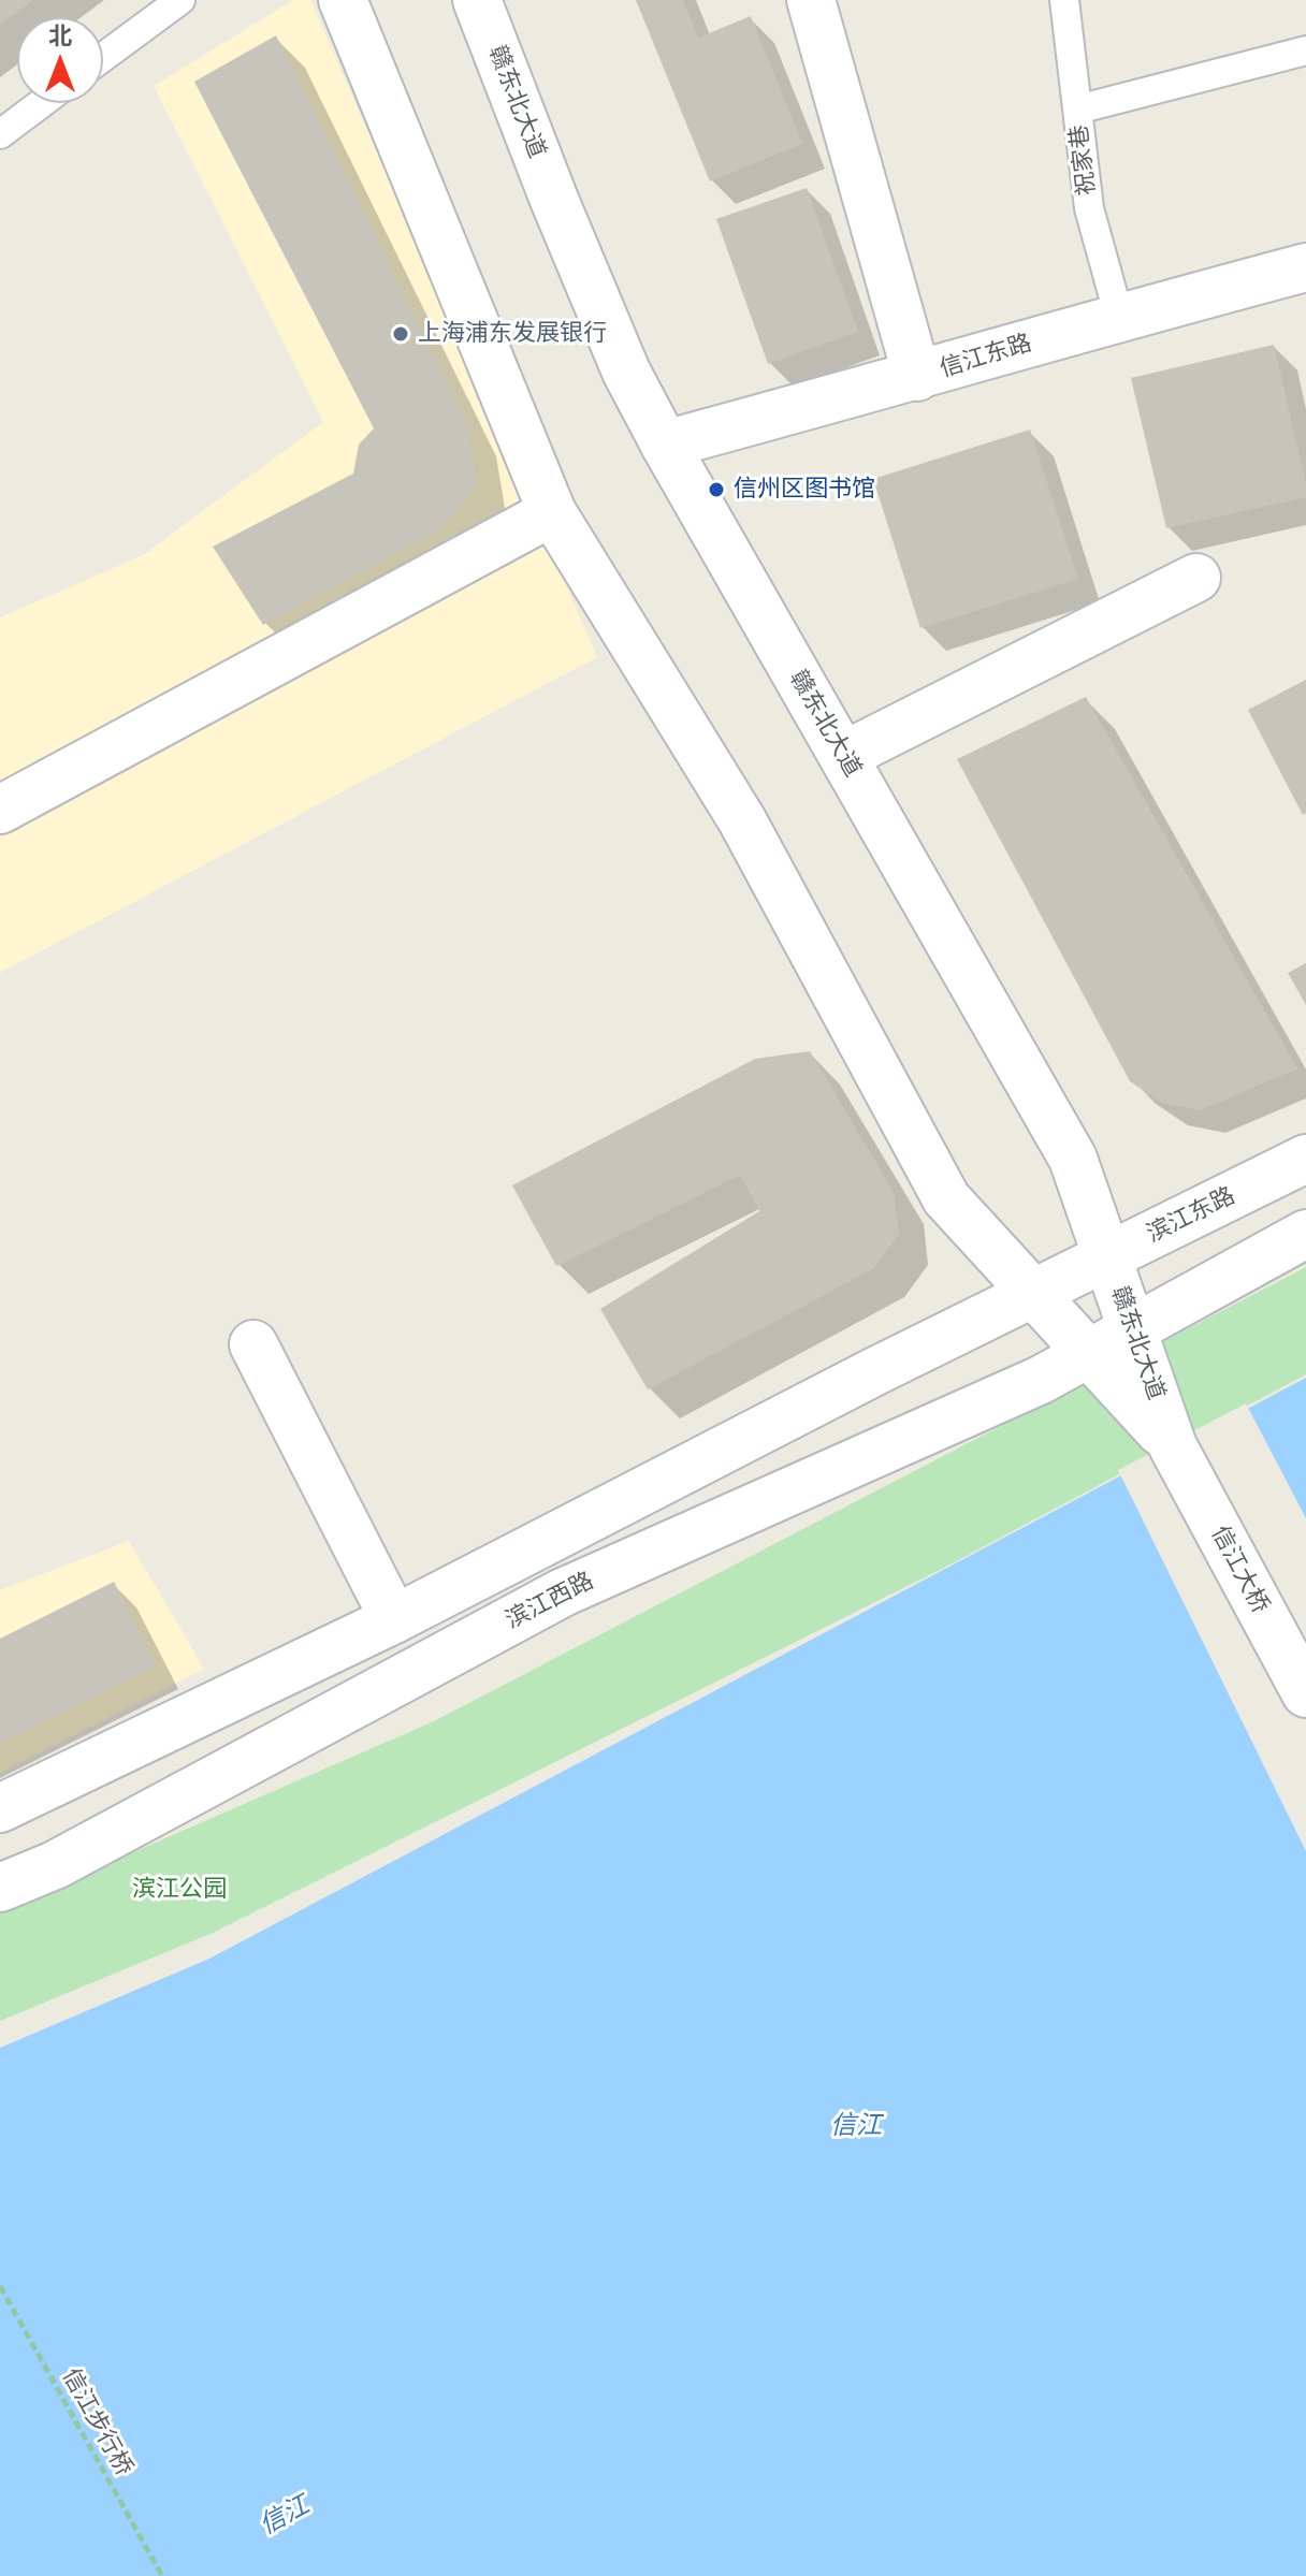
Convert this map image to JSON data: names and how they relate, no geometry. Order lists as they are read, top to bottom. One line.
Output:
{"streets":{"main road":["赣东北大道","信江东路","滨江东路","信江大桥","滨江西路"],"lane":["祝家巷"],"path":["信江步行桥"]},"crossings":[["赣东北大道","信江东路"],["赣东北大道","滨江东路"],["赣东北大道","信江大桥"],["赣东北大道","滨江西路"],["祝家巷","信江东路"]],"water":["信江"],"parks":["滨江公园"],"places":["上海浦东发展银行","信州区图书馆"],"north":"top"}
